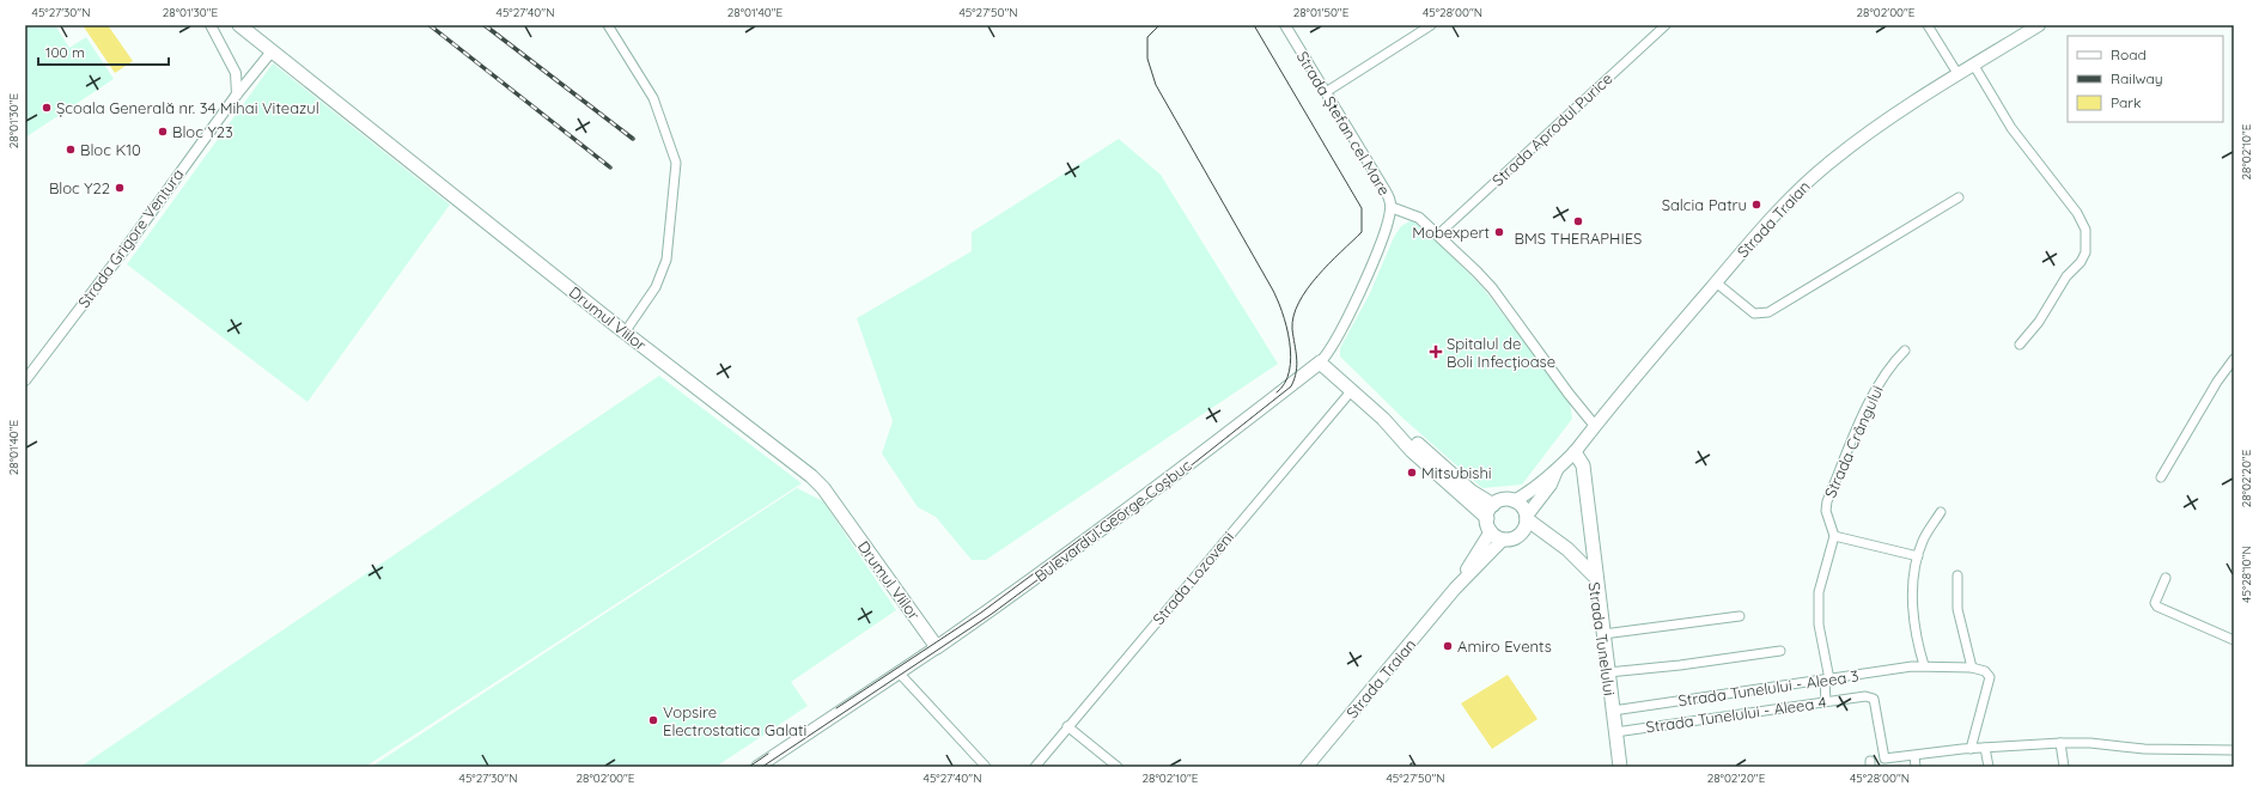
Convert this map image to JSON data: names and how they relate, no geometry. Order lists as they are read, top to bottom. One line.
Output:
{"streets":{"highway":["Drumul Viilor","Bulevardul George Coșbuc","Strada Tunelului"],"main road":["Strada Traian"],"street":["Strada Ștefan cel Mare","Strada Aprodul Purice","Strada Grigore Ventura","Strada Crângului","Strada Lozoveni","Strada Tunelului - Aleea 3","Strada Tunelului - Aleea 4"]},"crossings":[["Strada Ștefan cel Mare","Strada Aprodul Purice"],["Strada Ștefan cel Mare","Strada Traian"],["Strada Ștefan cel Mare","Bulevardul George Coșbuc"],["Strada Traian","Strada Tunelului"],["Strada Grigore Ventura","Drumul Viilor"],["Drumul Viilor","Bulevardul George Coșbuc"],["Strada Tunelului","Strada Tunelului - Aleea 3"],["Strada Tunelului","Strada Tunelului - Aleea 4"]],"places":{"other":["Școala Generală nr. 34 Mihai Viteazul","Bloc Y23","Bloc K10","Bloc Y22","Salcia Patru","BMS THERAPHIES","Mobexpert","Mitsubishi","Amiro Events","Vopsire Electrostatica Galati"],"health":["Spitalul de Boli Infecțioase"]},"legend":["Road","Railway","Park"],"scale_bar":"100 m","coordinates":["45°27'30\"N","28°01'30\"E","45°27'40\"N","28°01'40\"E","45°27'50\"N","28°01'50\"E","45°28'00\"N","28°02'00\"E","28°02'10\"E","28°02'20\"E","45°28'10\"N"]}
